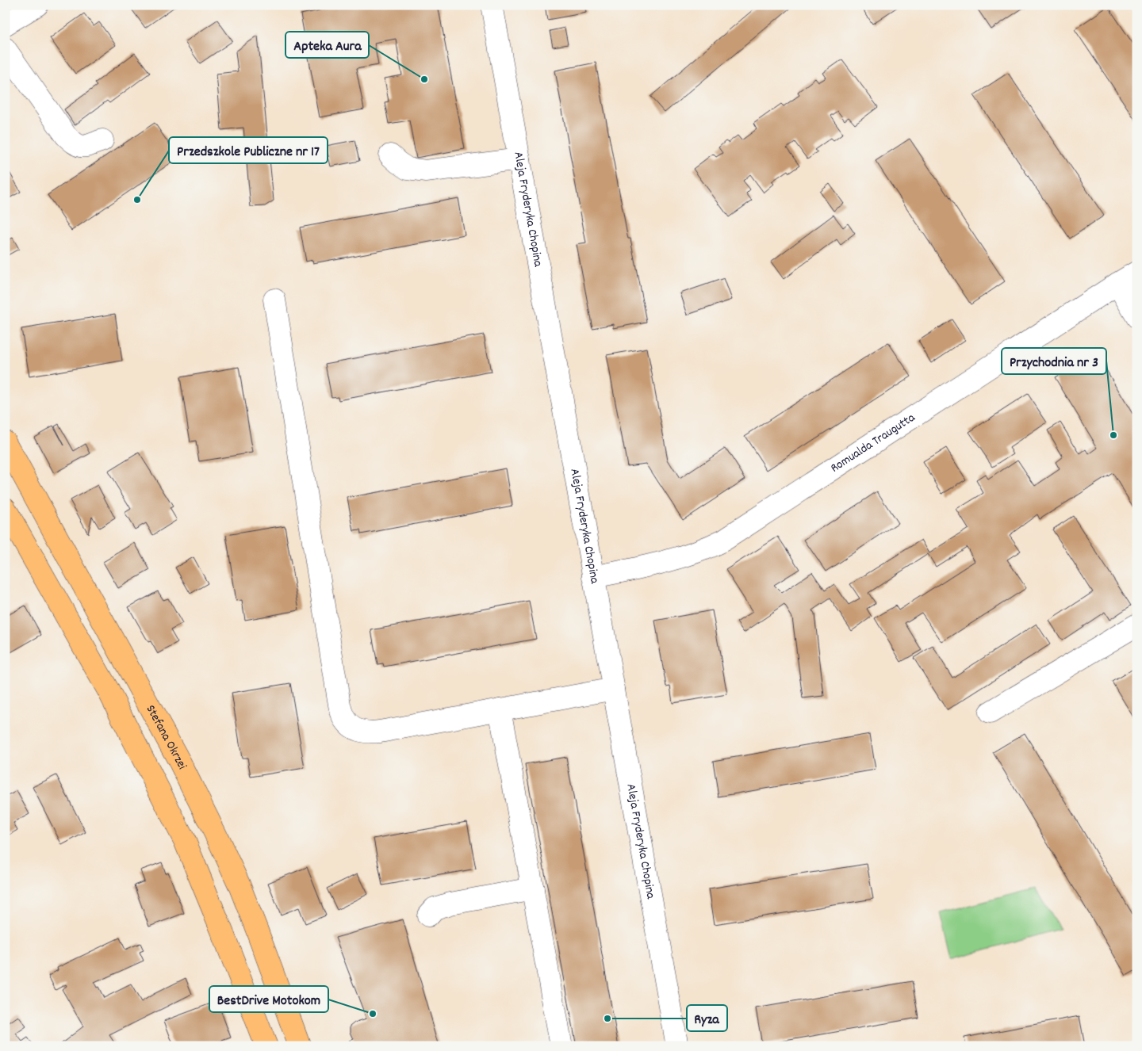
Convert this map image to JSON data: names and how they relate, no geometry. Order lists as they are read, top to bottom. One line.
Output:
{"streets":{"main road":["Stefana Okrzei"],"street":["Aleja Fryderyka Chopina","Romualda Traugutta"]},"crossings":[["Aleja Fryderyka Chopina","Romualda Traugutta"]],"places":["Apteka Aura","Przedszkole Publiczne nr 17","Przychodnia nr 3","BestDrive Motokom","Ryza"]}
